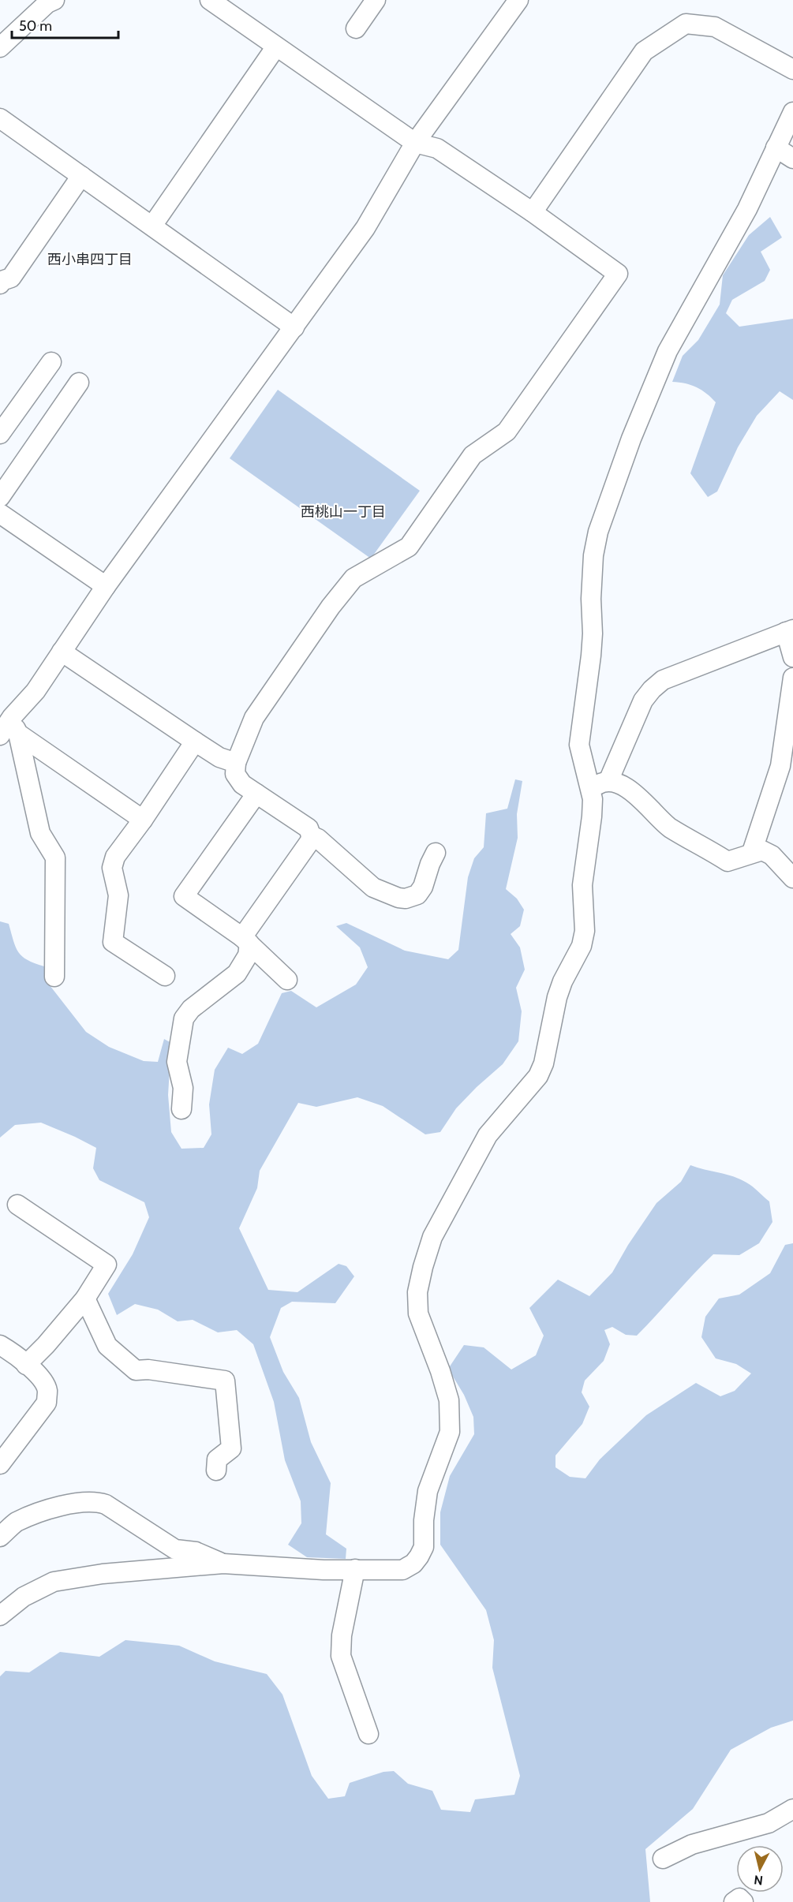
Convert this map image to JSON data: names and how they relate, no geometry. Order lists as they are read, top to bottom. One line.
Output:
{"districts":["西小串四丁目","西桃山一丁目"],"scale_bar":"50 m","north":"bottom"}
